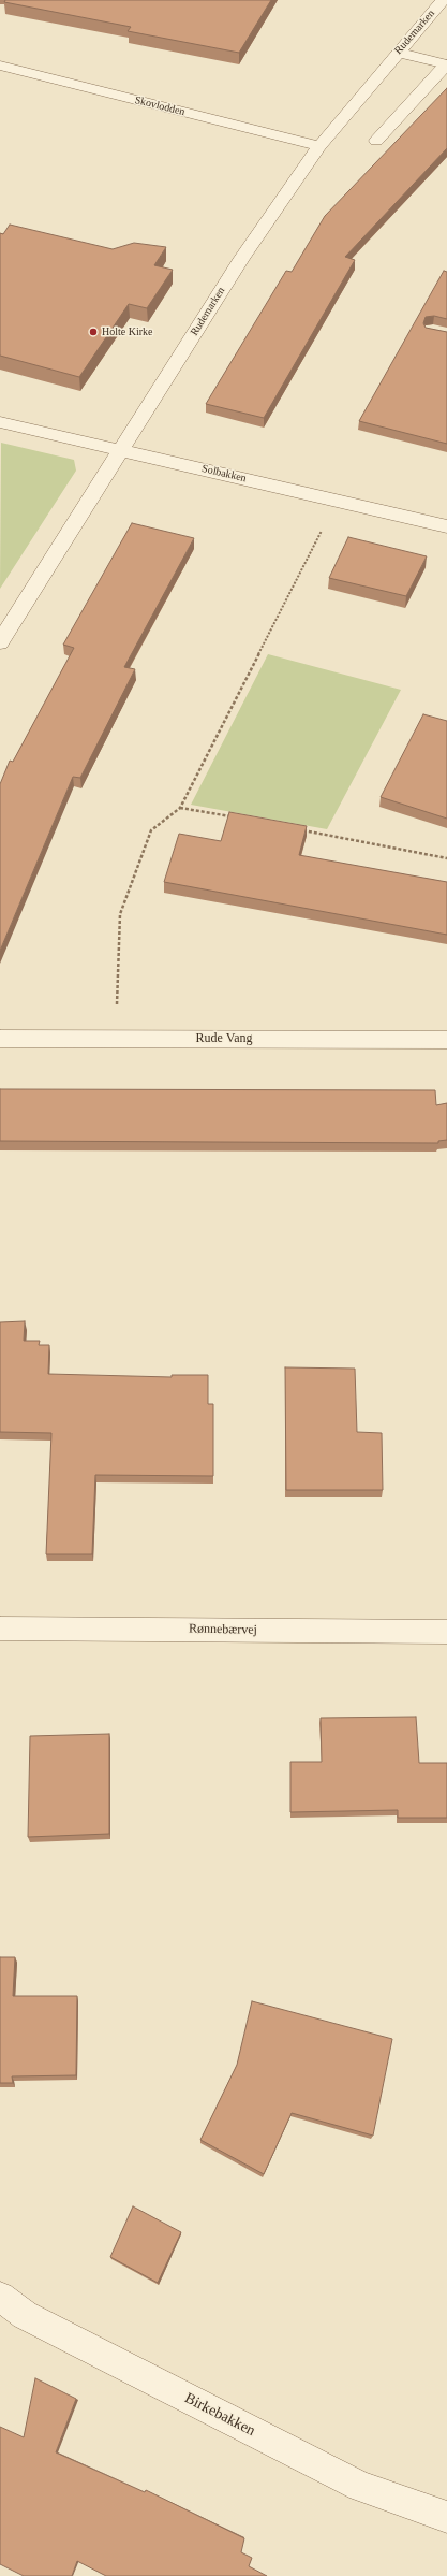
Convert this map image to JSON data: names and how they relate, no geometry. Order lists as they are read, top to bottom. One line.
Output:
{"streets":{"street":["Rudemarken","Skovlodden","Solbakken","Rude Vang","Rønnebærvej","Birkebakken"]},"crossings":[["Rudemarken","Skovlodden"],["Rudemarken","Solbakken"]],"places":["Holte Kirke"]}
